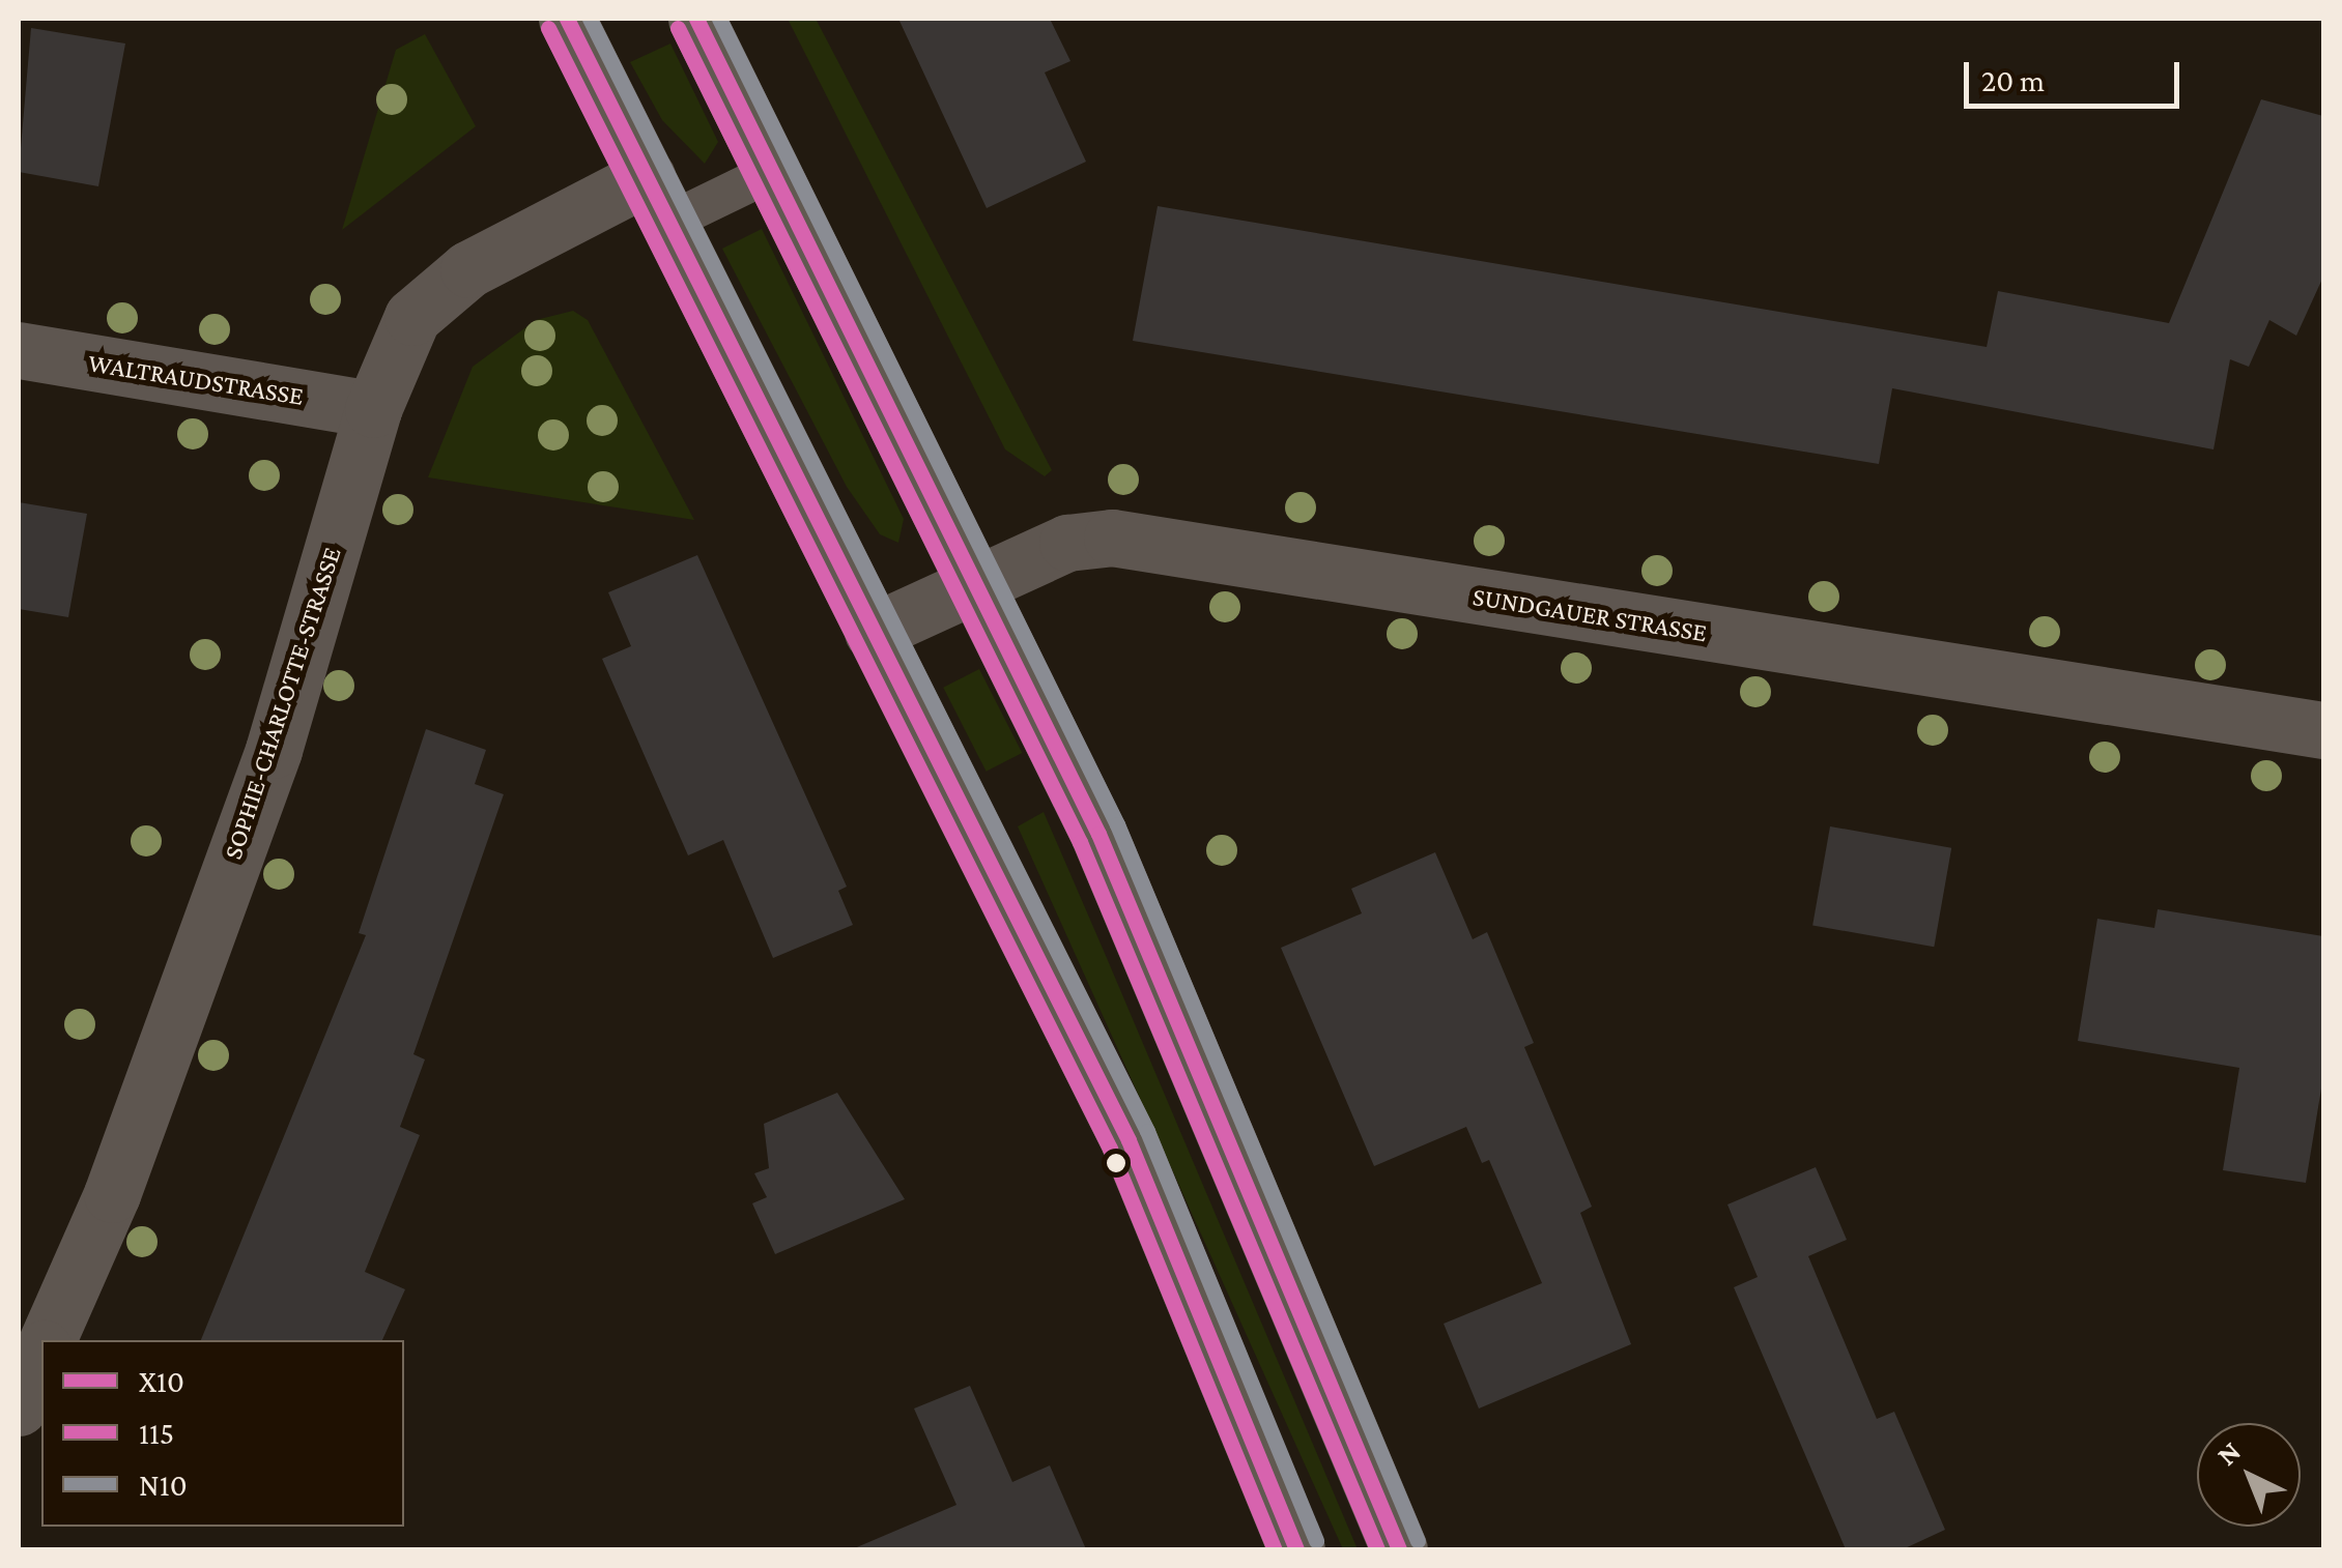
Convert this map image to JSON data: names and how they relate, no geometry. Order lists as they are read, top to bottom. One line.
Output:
{"streets":{"street":["WALTRAUDSTRASSE","SUNDGAUER STRASSE","SOPHIE-CHARLOTTE-STRASSE"]},"crossings":[["WALTRAUDSTRASSE","SOPHIE-CHARLOTTE-STRASSE"]],"lines":["transit line X10","transit line N10","transit line 115"],"legend":["X10","115","N10"],"scale_bar":"20 m","north":"top left"}
